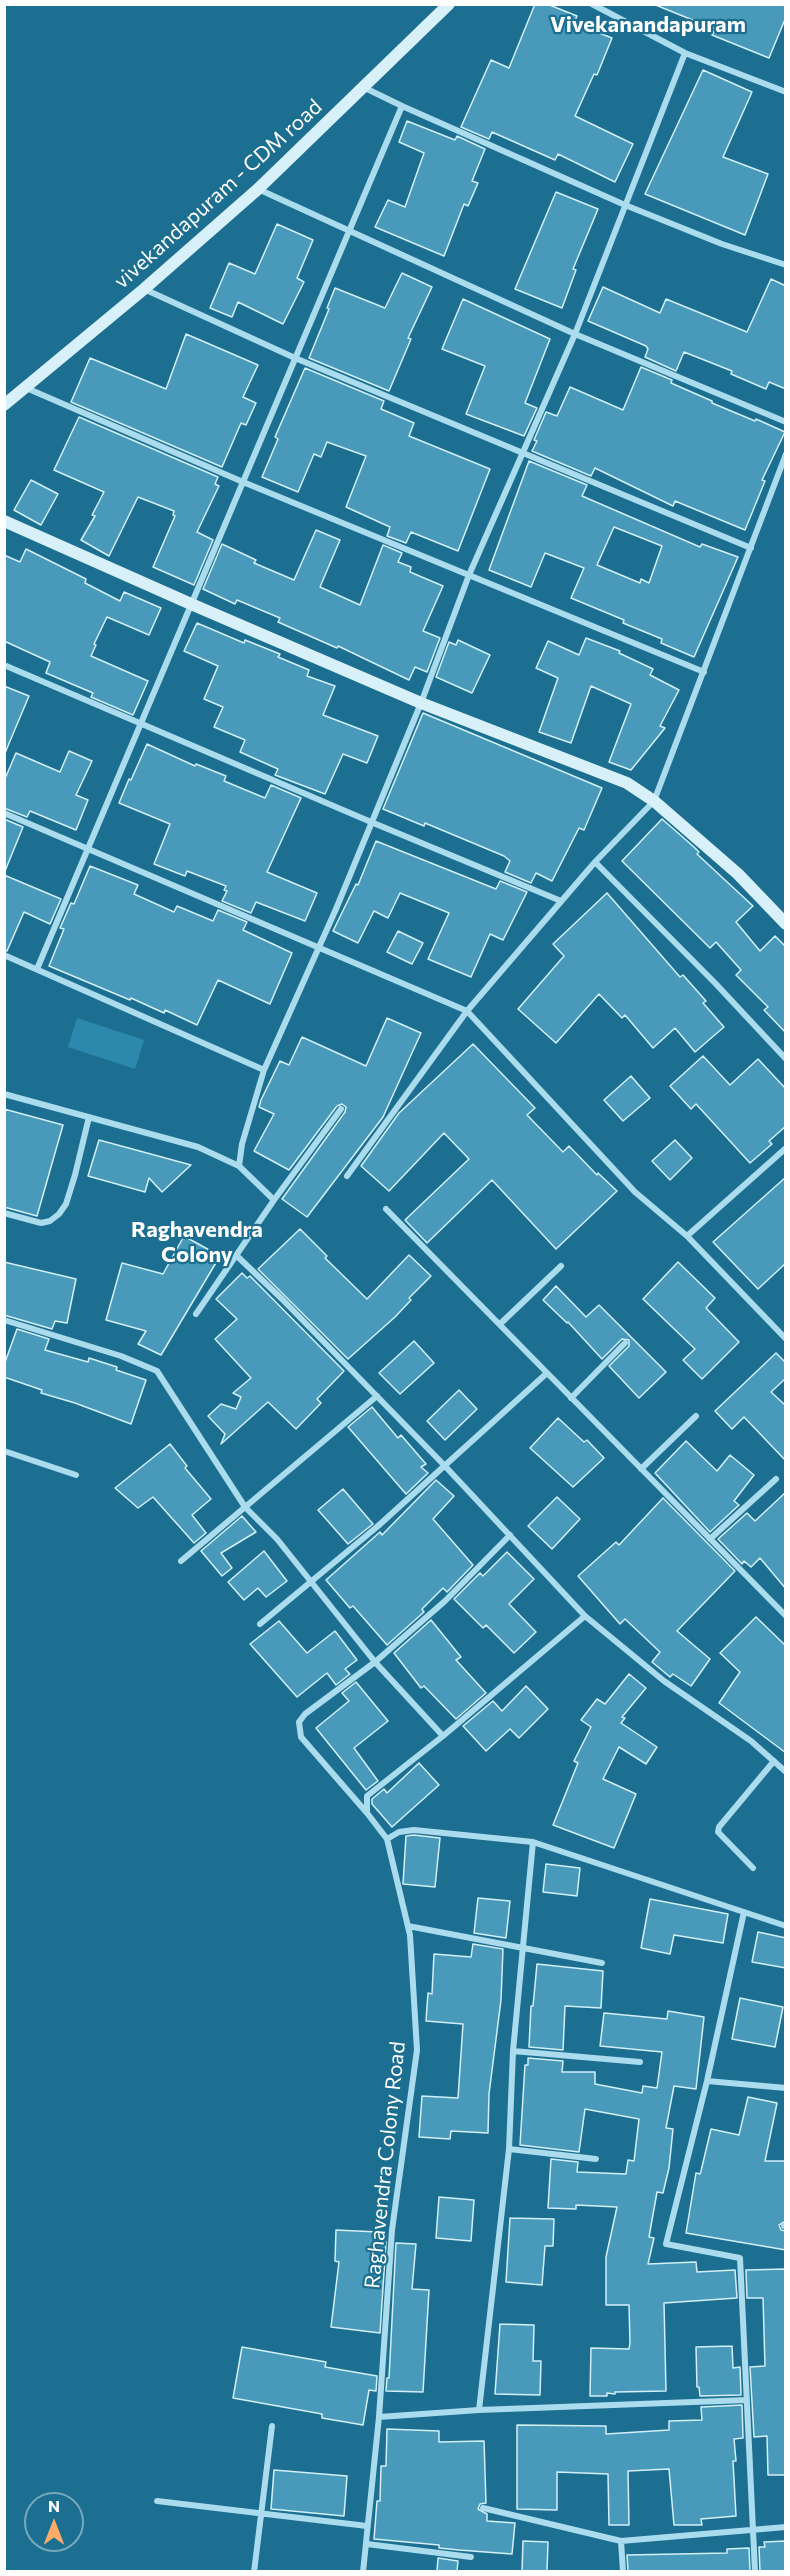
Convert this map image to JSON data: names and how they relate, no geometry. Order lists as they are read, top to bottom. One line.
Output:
{"streets":{"street":["vivekandapuram - CDM road","Raghavendra Colony Road"]},"districts":["Vivekanandapuram","Raghavendra Colony"],"north":"top"}
